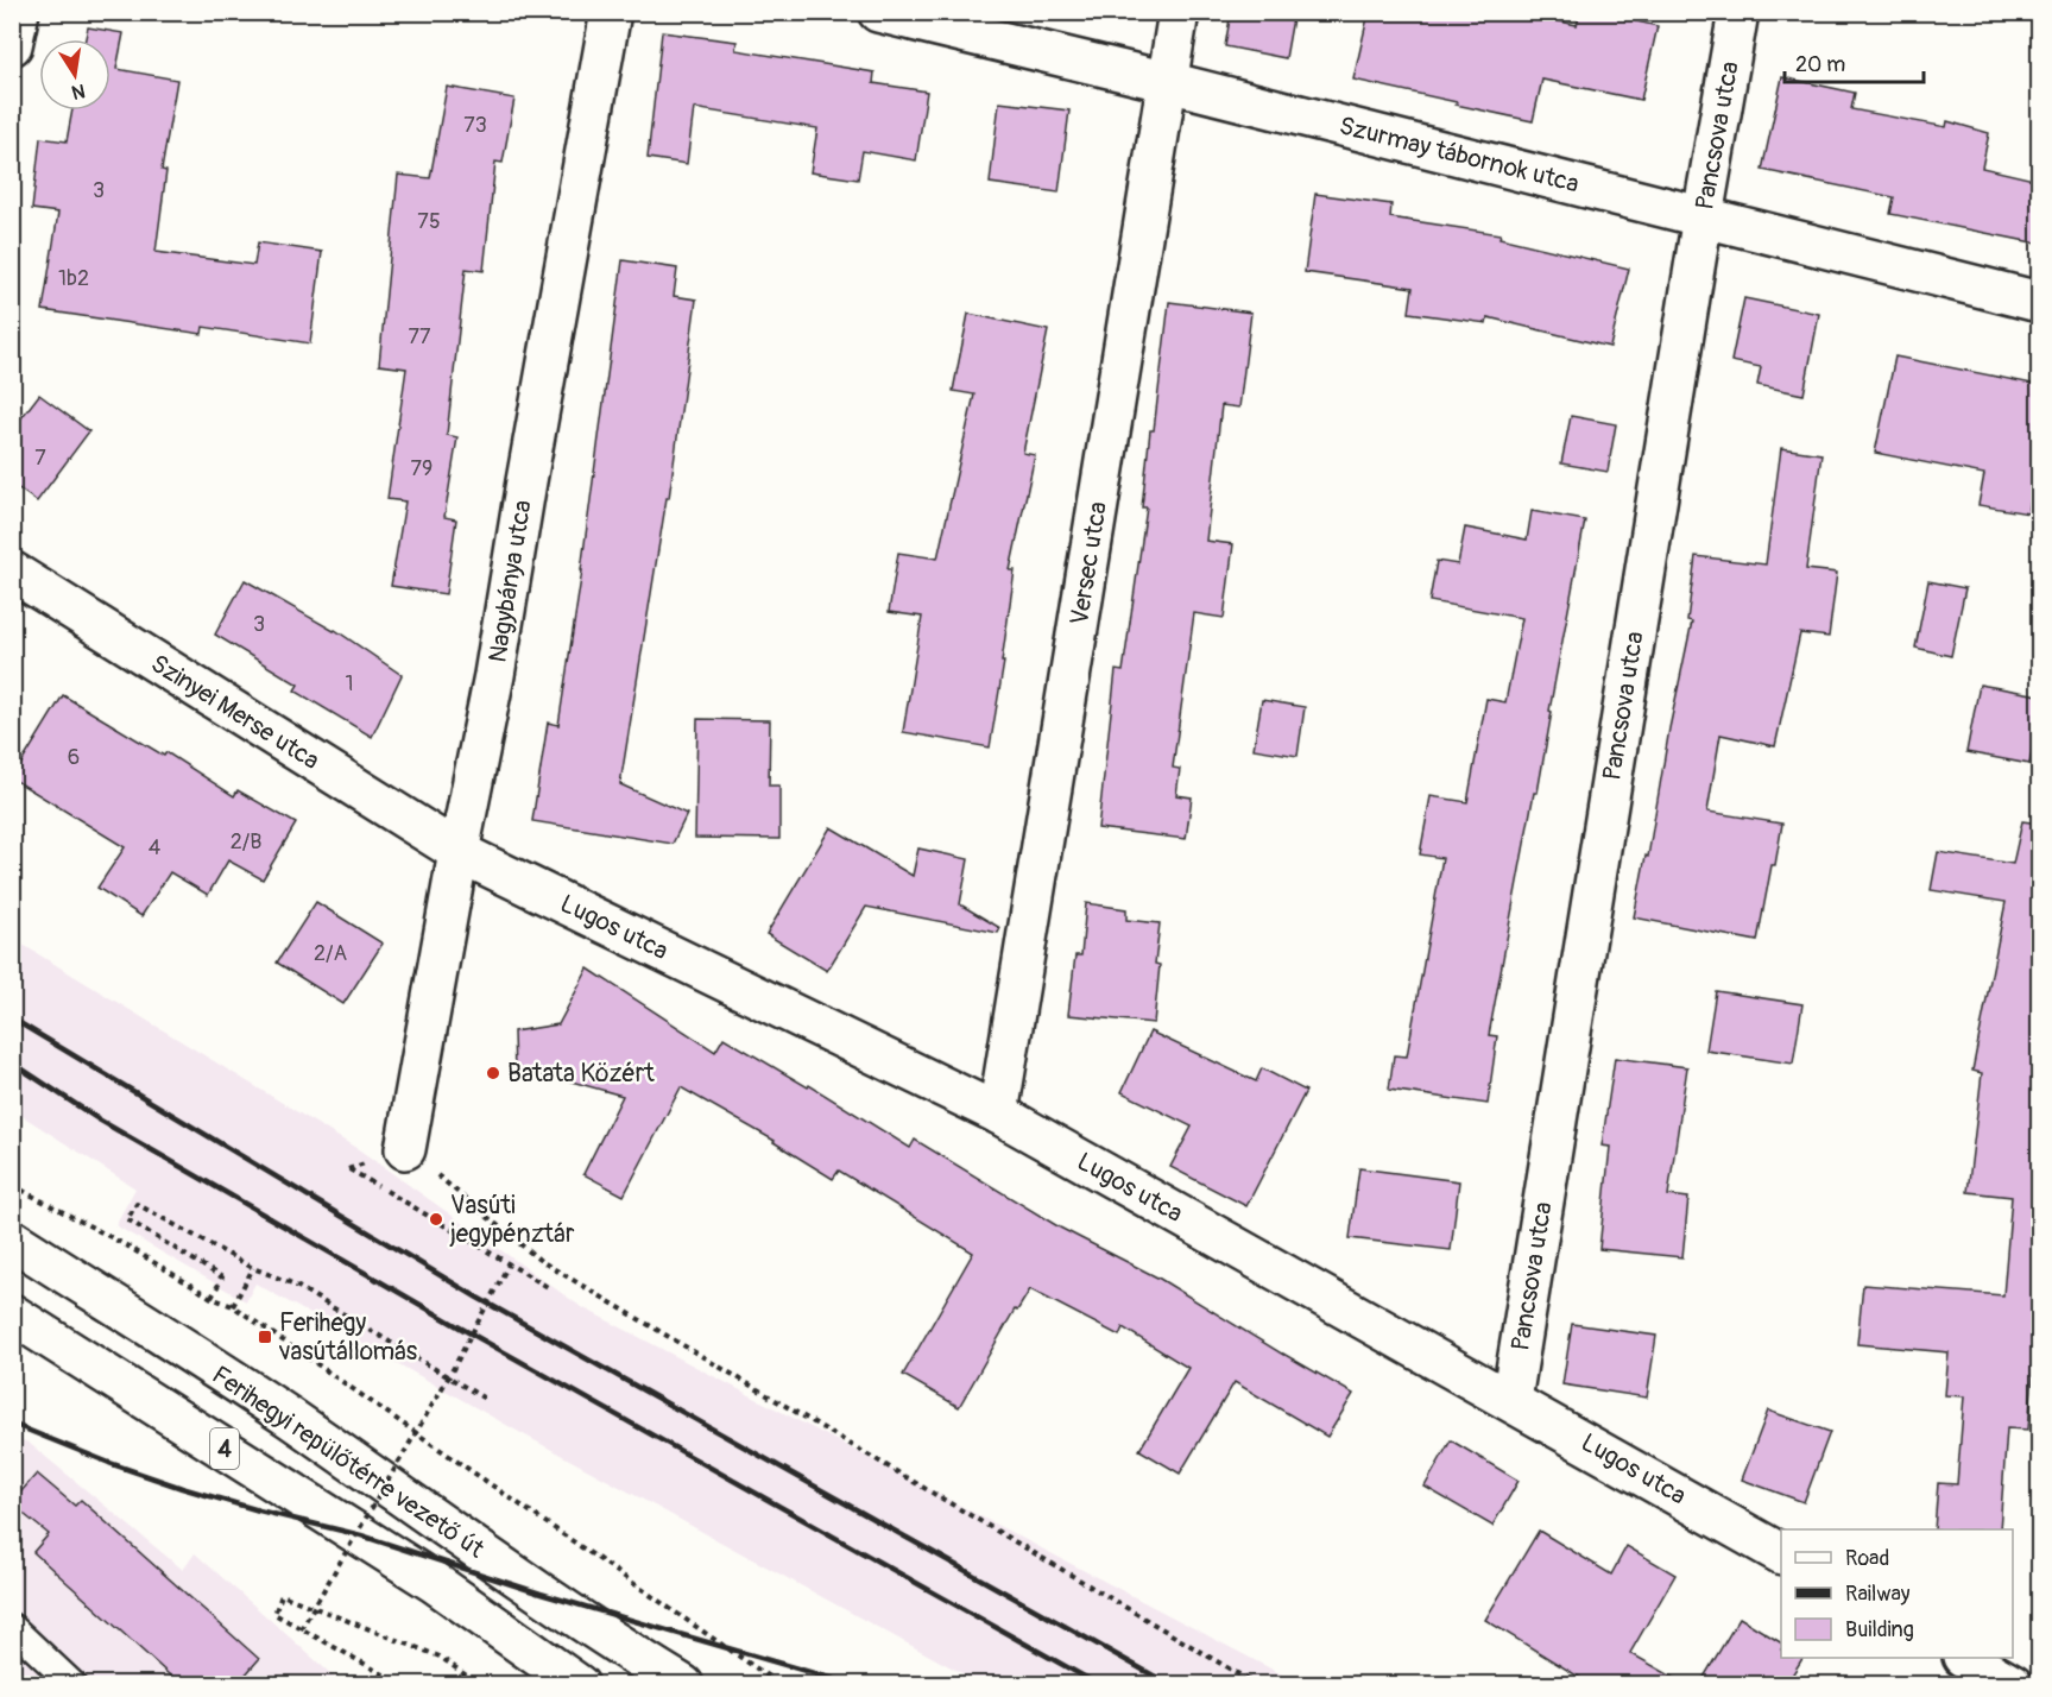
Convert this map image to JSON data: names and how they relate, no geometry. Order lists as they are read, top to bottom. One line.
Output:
{"streets":{"street":["Pancsova utca","Szurmay tábornok utca","Versec utca","Nagybánya utca","Szinyei Merse utca","Lugos utca","4","Ferihegyi repülőtérre vezető út"]},"crossings":[["Pancsova utca","Szurmay tábornok utca"],["Pancsova utca","Lugos utca"],["Szurmay tábornok utca","Versec utca"],["Versec utca","Lugos utca"],["Nagybánya utca","Szinyei Merse utca"],["Nagybánya utca","Lugos utca"],["Szinyei Merse utca","Lugos utca"]],"places":{"other":["Batata Közért","Vasúti jegypénztár"],"transit":["Ferihegy vasútállomás"]},"house_numbers":["73","3","75","1b2","77","7","79","3","1","6","2/B","4","2/A"],"legend":["Road","Railway","Building"],"scale_bar":"20 m","north":"bottom"}
